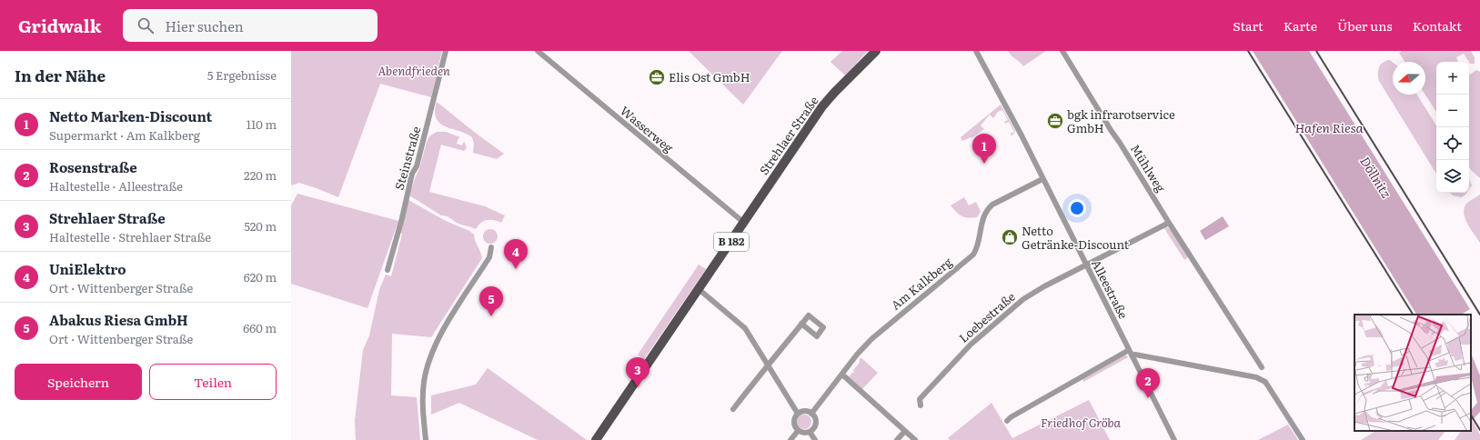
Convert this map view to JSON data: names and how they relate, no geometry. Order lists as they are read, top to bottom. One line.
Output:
{"streets":{"main road":["Strehlaer Straße","B 182"],"street":["Wasserweg","Steinstraße","Mühlweg","Am Kalkberg","Alleestraße","Loebestraße"]},"crossings":[["Wasserweg","Strehlaer Straße"],["Am Kalkberg","Alleestraße"],["Alleestraße","Loebestraße"]],"water":["Hafen Riesa","Döllnitz"],"parks":["Abendfrieden","Friedhof Gröba"],"places":{"office":["Elis Ost GmbH","bgk infrarotservice GmbH"],"shop":["Netto Getränke-Discount"]},"north":"left","page":{"header":"Gridwalk","search":"Hier suchen","nav":["Start","Karte","Über uns","Kontakt"],"heading":["In der Nähe","5 Ergebnisse"],"map_buttons":["+","−"],"list":[{"mark":"1","name":"Netto Marken-Discount","note":"Supermarkt · Am Kalkberg","value":"110 m"},{"mark":"2","name":"Rosenstraße","note":"Haltestelle · Alleestraße","value":"220 m"},{"mark":"3","name":"Strehlaer Straße","note":"Haltestelle · Strehlaer Straße","value":"520 m"},{"mark":"4","name":"UniElektro","note":"Ort · Wittenberger Straße","value":"620 m"},{"mark":"5","name":"Abakus Riesa GmbH","note":"Ort · Wittenberger Straße","value":"660 m"}],"pins":["1","4","5","3","2"],"buttons":["Speichern","Teilen"]}}
